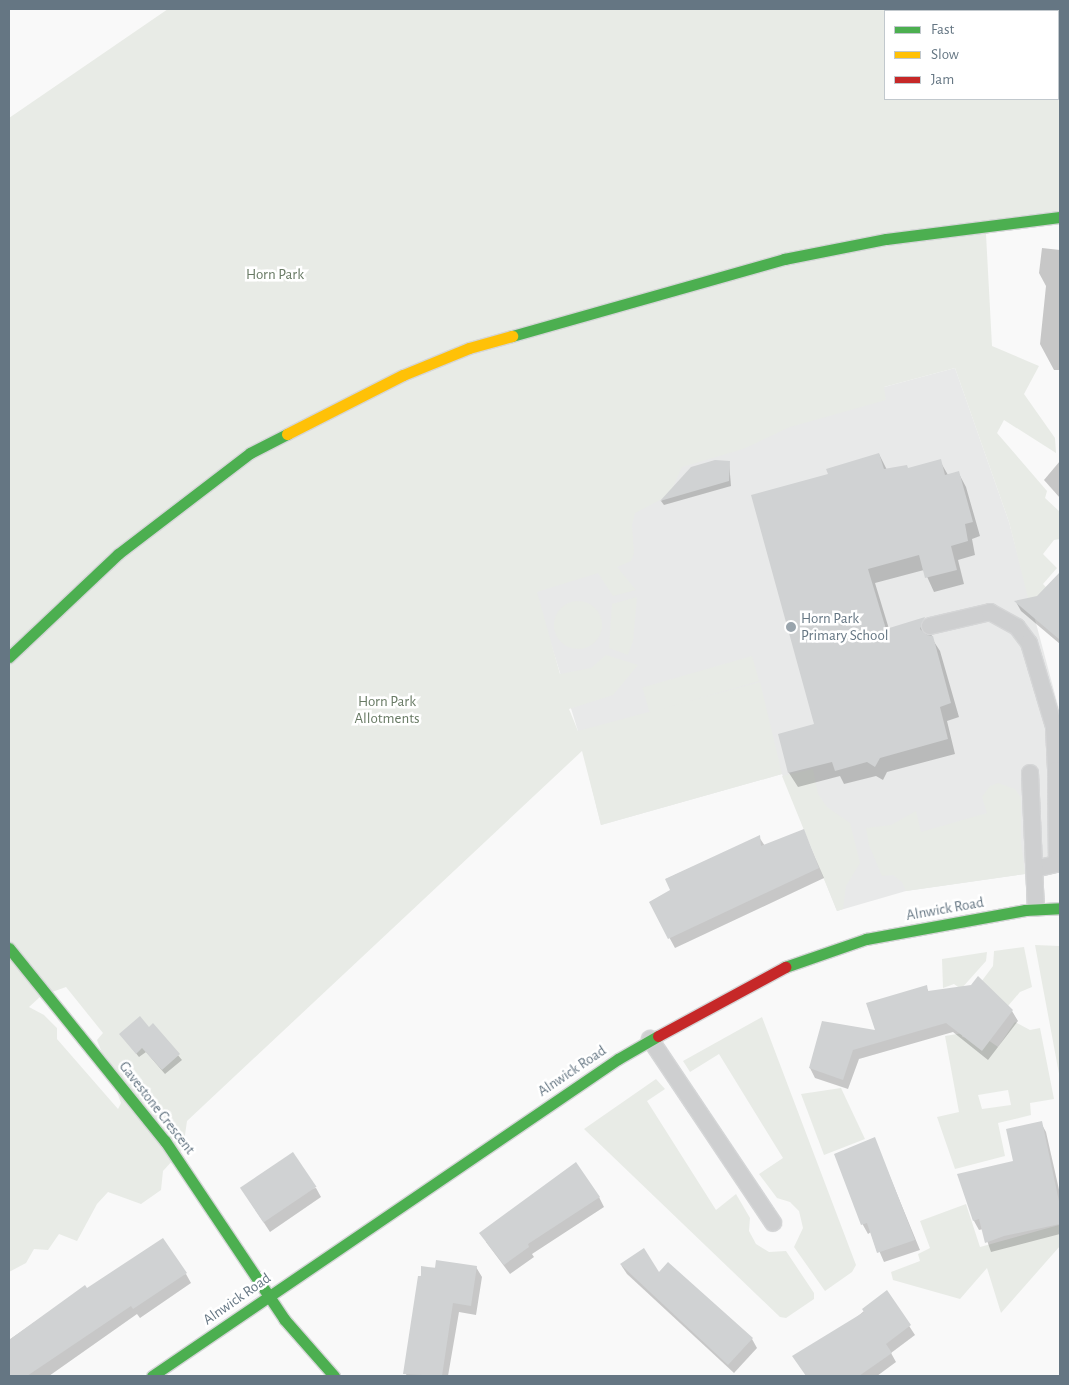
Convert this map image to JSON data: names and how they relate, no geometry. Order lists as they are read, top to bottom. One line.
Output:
{"streets":{"street":["Alnwick Road","Gavestone Crescent"]},"crossings":[["Alnwick Road","Gavestone Crescent"]],"parks":["Horn Park","Horn Park Allotments"],"places":["Horn Park Primary School"],"legend":["Fast","Slow","Jam"]}
